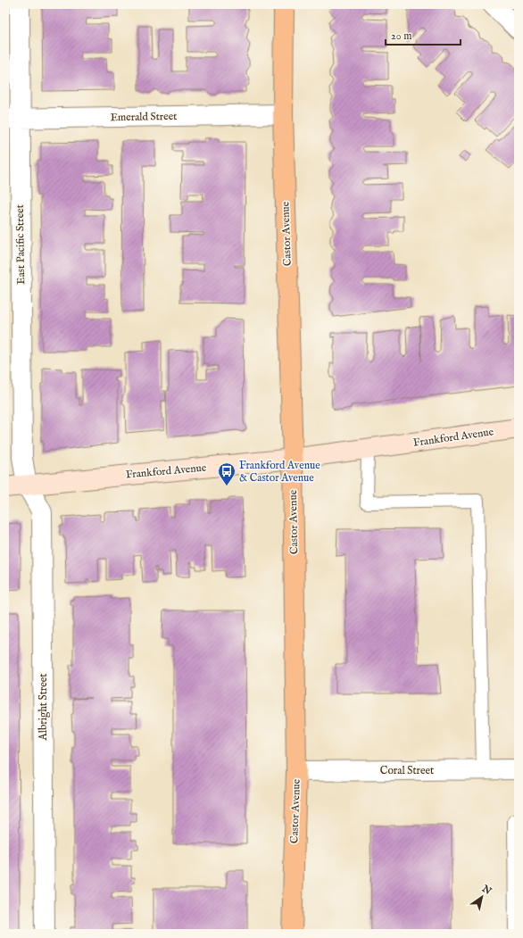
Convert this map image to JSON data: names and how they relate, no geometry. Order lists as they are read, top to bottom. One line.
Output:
{"streets":{"main road":["Castor Avenue","Frankford Avenue"],"street":["Emerald Street","East Pacific Street","Albright Street","Coral Street"]},"crossings":[["Emerald Street","Castor Avenue"],["Emerald Street","East Pacific Street"],["Castor Avenue","Frankford Avenue"],["Castor Avenue","Coral Street"],["East Pacific Street","Frankford Avenue"],["East Pacific Street","Albright Street"],["Frankford Avenue","Albright Street"]],"places":{"bus stop":["Frankford Avenue & Castor Avenue"]},"scale_bar":"20 m","north":"top right"}
